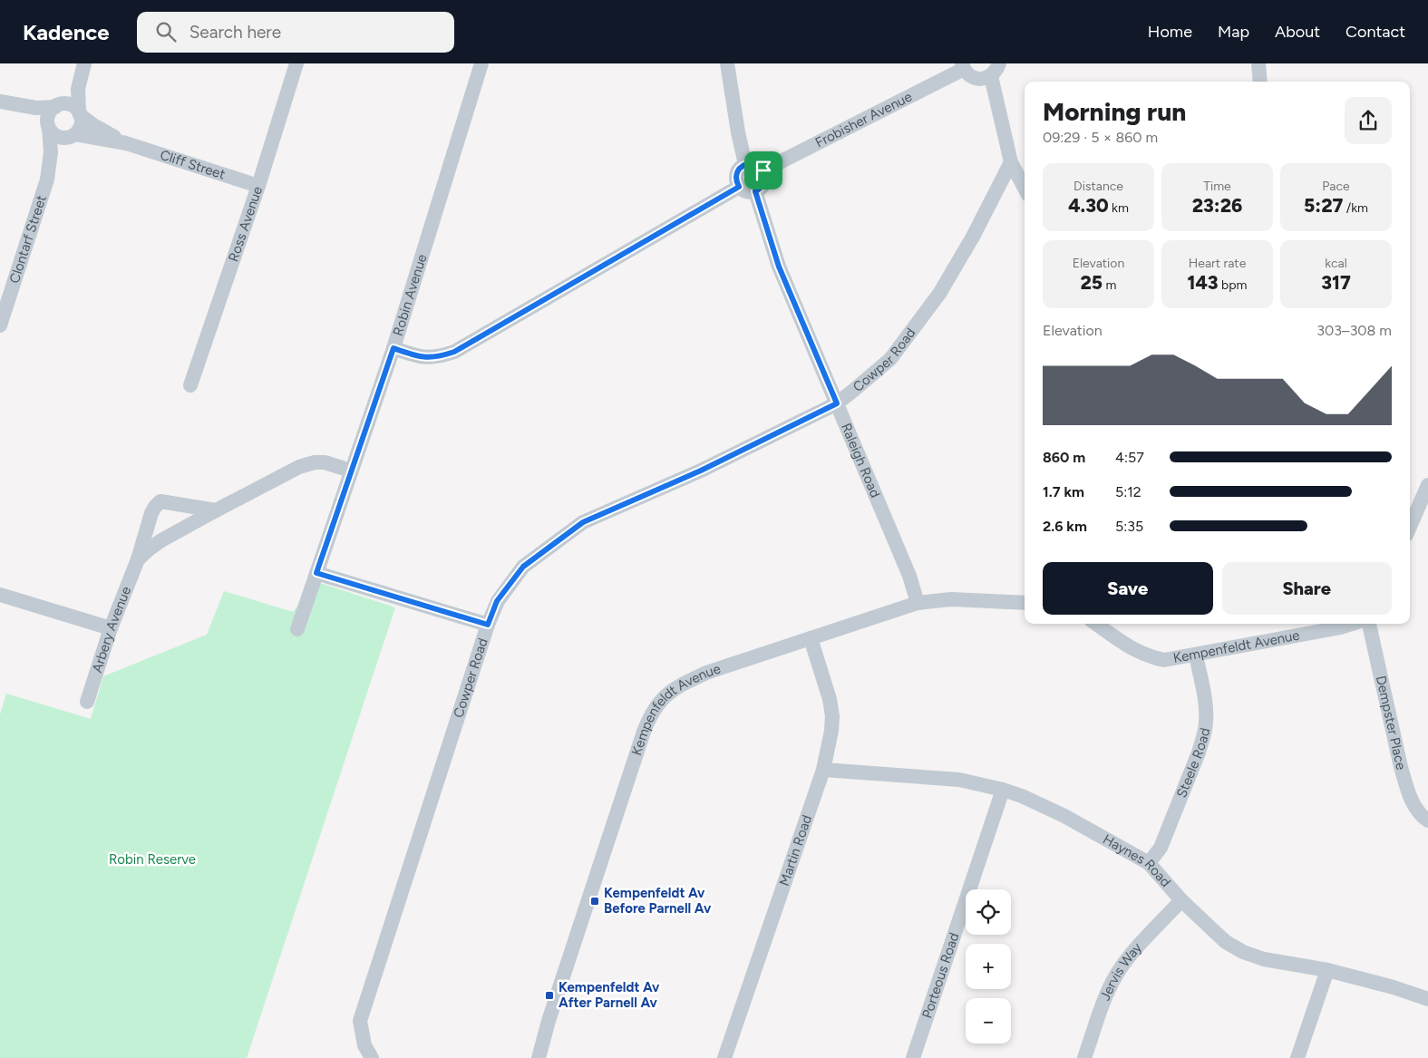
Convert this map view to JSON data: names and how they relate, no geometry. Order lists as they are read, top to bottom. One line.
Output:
{"streets":{"street":["Frobisher Avenue","Cliff Street","Ross Avenue","Clontarf Street","Robin Avenue","Cowper Road","Raleigh Road","Arbery Avenue","Kempenfeldt Avenue","Dempster Place","Steele Road","Martin Road","Haynes Road","Jervis Way","Porteous Road"]},"crossings":[["Frobisher Avenue","Raleigh Road"],["Cliff Street","Ross Avenue"],["Cliff Street","Clontarf Street"],["Robin Avenue","Arbery Avenue"],["Cowper Road","Raleigh Road"],["Raleigh Road","Kempenfeldt Avenue"],["Kempenfeldt Avenue","Steele Road"],["Kempenfeldt Avenue","Martin Road"],["Steele Road","Haynes Road"],["Martin Road","Haynes Road"],["Haynes Road","Jervis Way"],["Haynes Road","Porteous Road"]],"parks":["Robin Reserve"],"places":{"transit":["Kempenfeldt Av Before Parnell Av","Kempenfeldt Av After Parnell Av"]},"page":{"header":"Kadence","search":"Search here","nav":["Home","Map","About","Contact"],"heading":["Morning run","09:29 · 5 × 860 m"],"stats":[["Distance","4.30 km"],["Time","23:26"],["Pace","5:27 /km"],["Elevation","25 m"],["Heart rate","143 bpm"],["kcal","317"]],"chart":["Elevation","303–308 m"],"list":[{"name":"860 m","note":"4:57"},{"name":"1.7 km","note":"5:12"},{"name":"2.6 km","note":"5:35"}],"buttons":["Save","Share"],"map_buttons":["+","−"]}}
